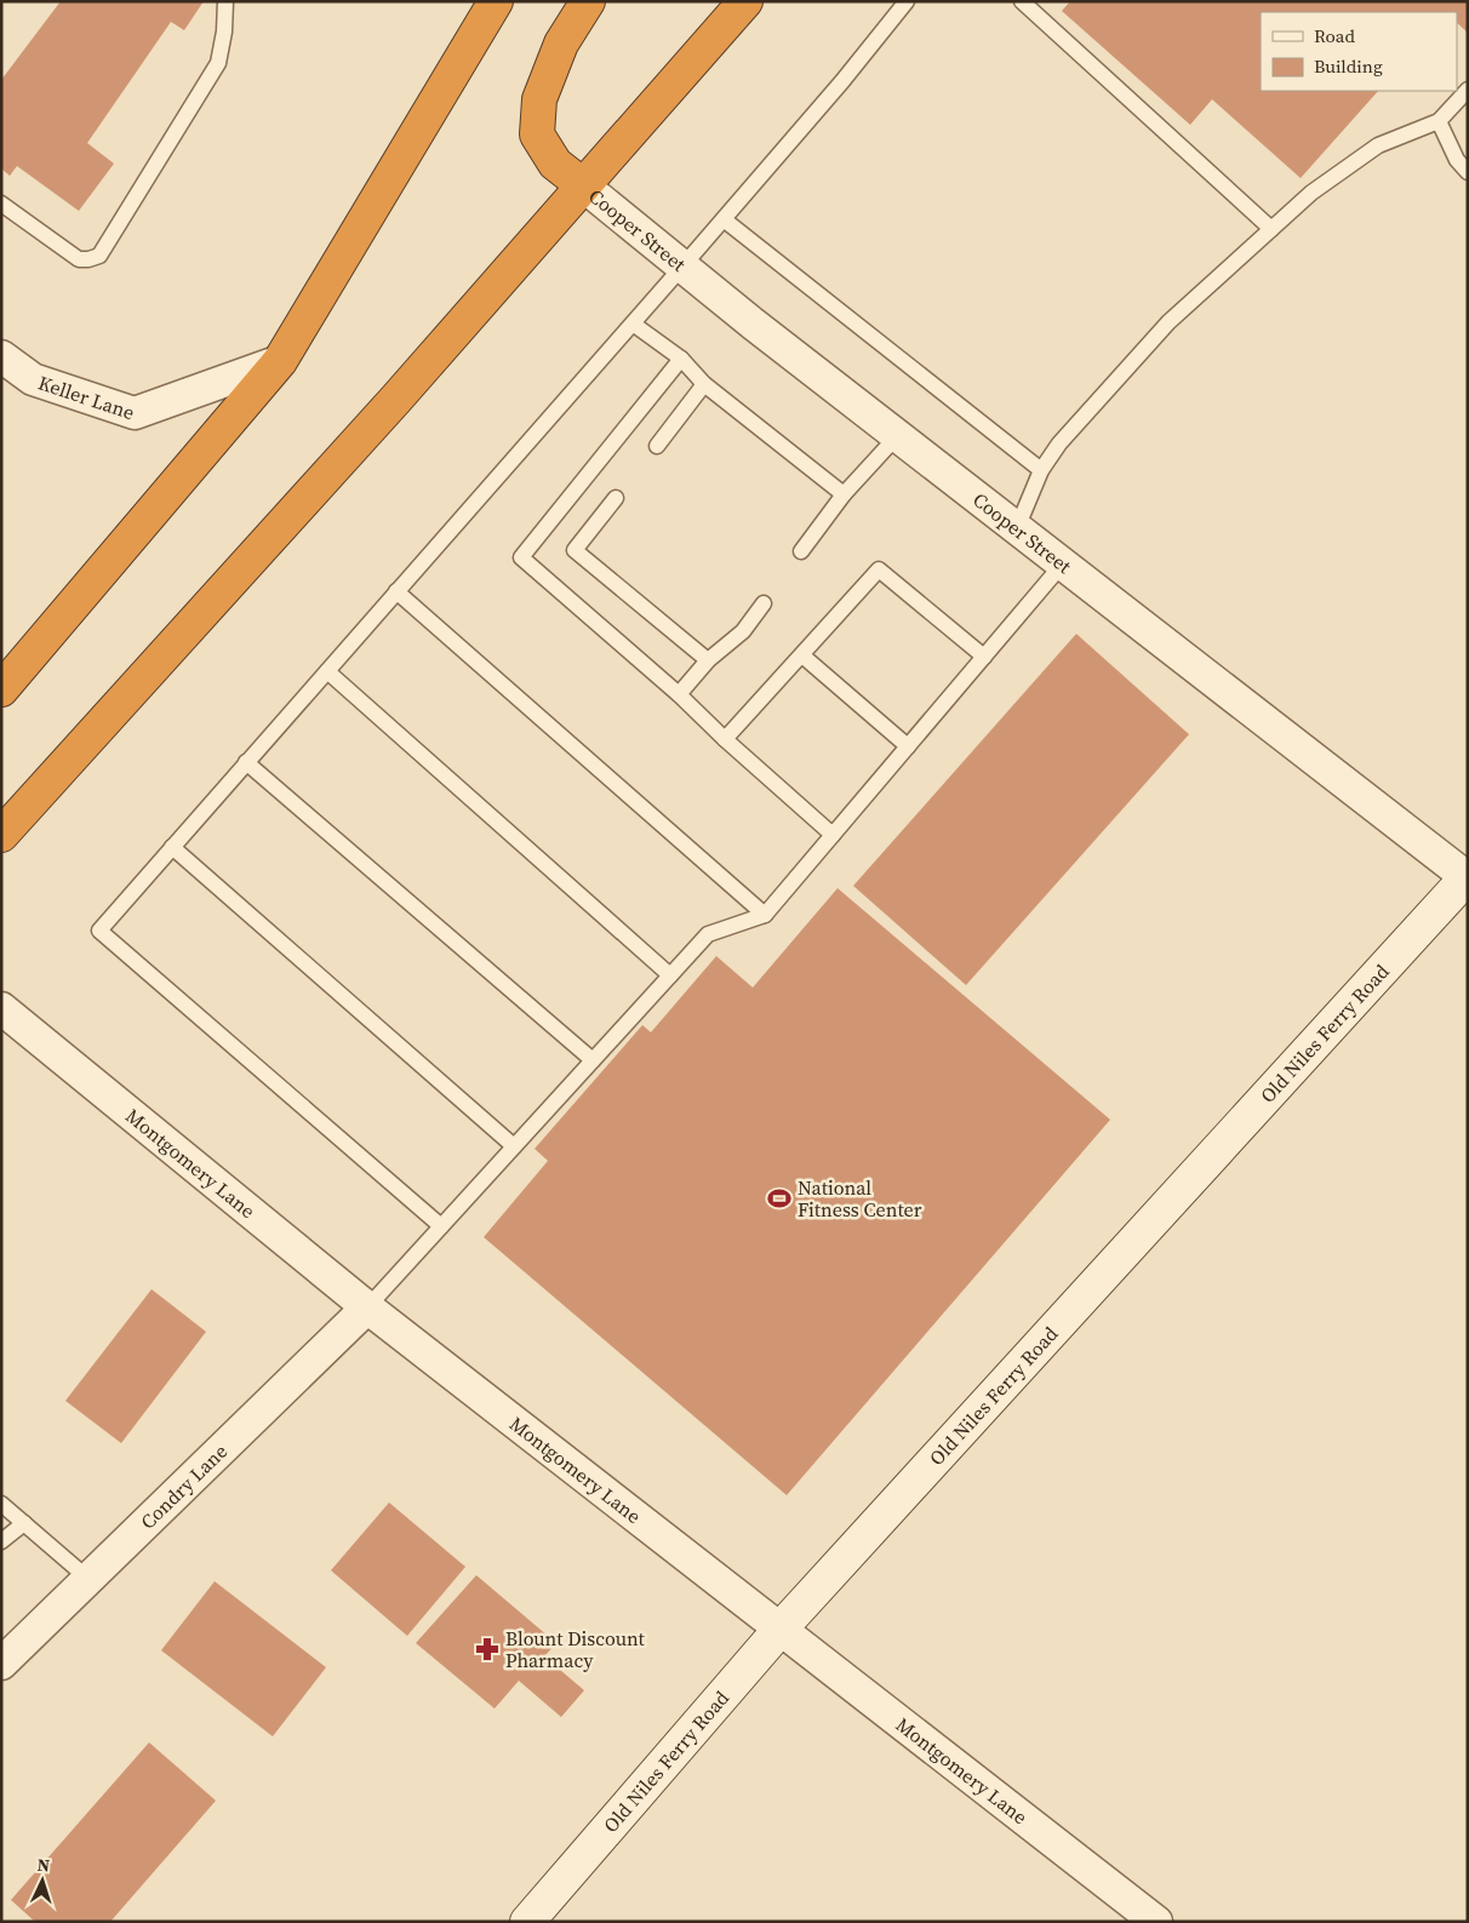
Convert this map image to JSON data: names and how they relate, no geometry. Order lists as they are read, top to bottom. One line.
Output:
{"streets":{"street":["Cooper Street","Keller Lane","Old Niles Ferry Road","Montgomery Lane","Condry Lane"]},"crossings":[["Cooper Street","Old Niles Ferry Road"],["Old Niles Ferry Road","Montgomery Lane"],["Montgomery Lane","Condry Lane"]],"places":{"sports":["National Fitness Center"],"pharmacy":["Blount Discount Pharmacy"]},"legend":["Road","Building"],"north":"top"}
